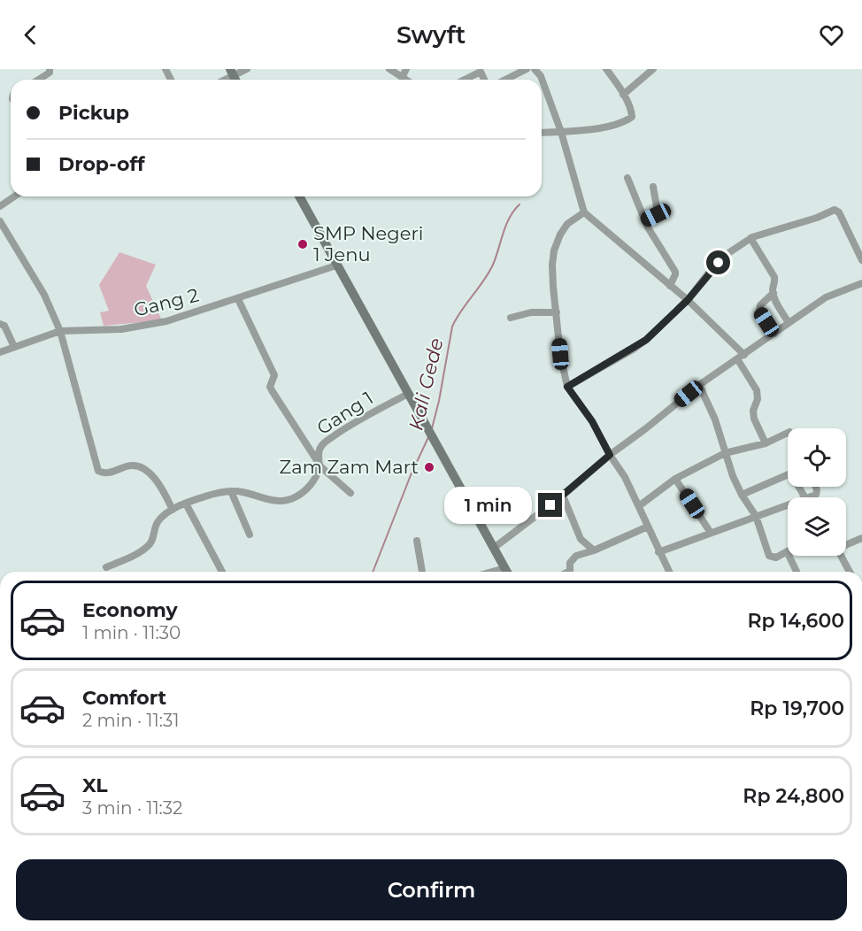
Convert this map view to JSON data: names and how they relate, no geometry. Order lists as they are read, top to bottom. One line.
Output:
{"streets":{"street":["Gang 2","Gang 1"]},"water":["Kali Gede"],"places":["SMP Negeri 1 Jenu","Zam Zam Mart"],"page":{"header":"Swyft","banner":["Pickup","Drop-off"],"bubble":"1 min","list":[{"name":"Economy","note":"1 min · 11:30","value":"Rp 14,600"},{"name":"Comfort","note":"2 min · 11:31","value":"Rp 19,700"},{"name":"XL","note":"3 min · 11:32","value":"Rp 24,800"}],"buttons":"Confirm"}}
